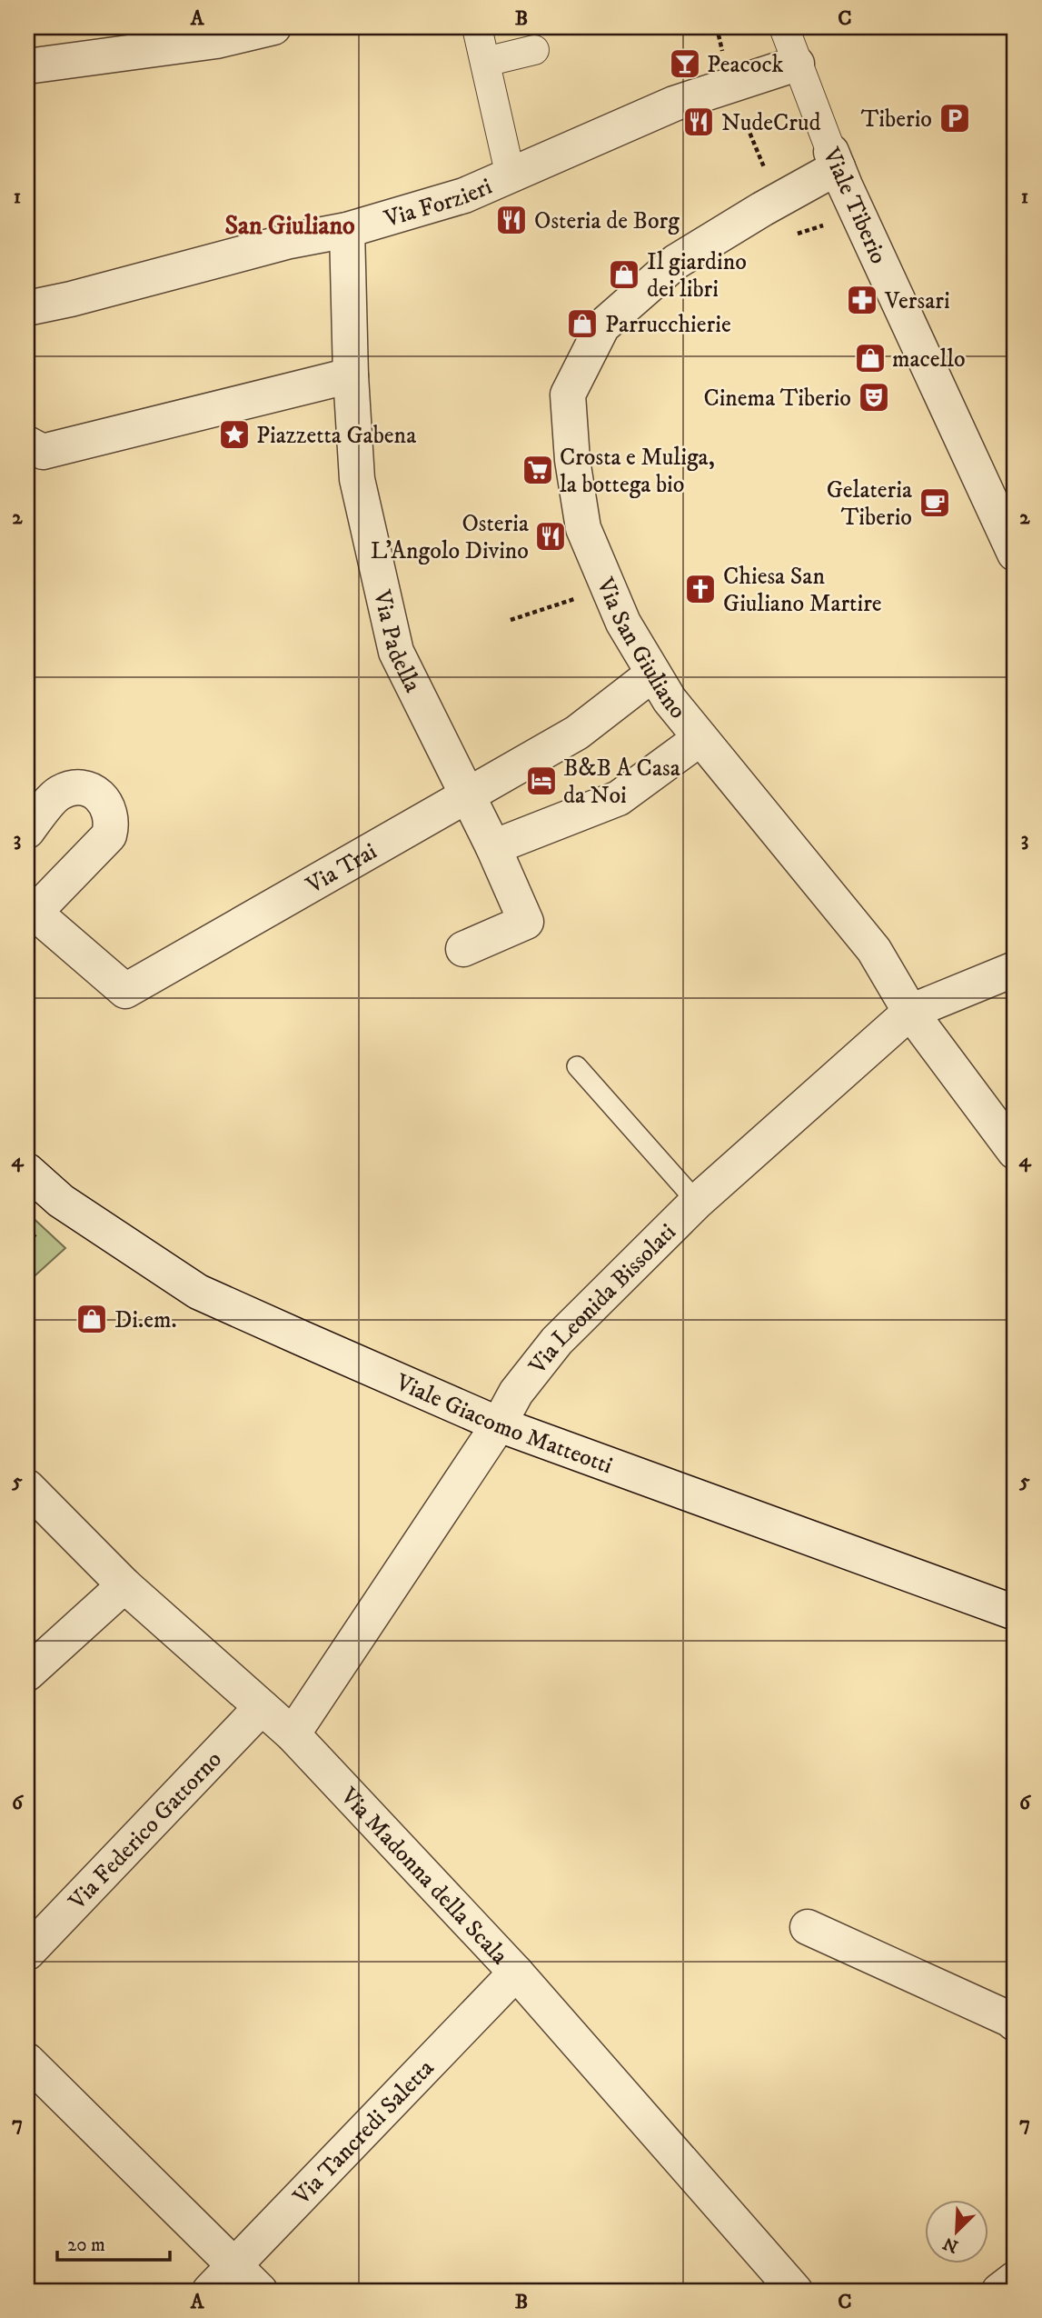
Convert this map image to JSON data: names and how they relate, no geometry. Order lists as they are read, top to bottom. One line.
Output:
{"streets":{"street":["Via Forzieri","Viale Tiberio","Via Padella","Via San Giuliano","Via Trai","Via Leonida Bissolati","Viale Giacomo Matteotti","Via Federico Gattorno","Via Madonna della Scala","Via Tancredi Saletta"]},"crossings":[["Via Forzieri","Viale Tiberio"],["Via Forzieri","Via Padella"],["Viale Tiberio","Via San Giuliano"],["Via Padella","Via Trai"],["Via San Giuliano","Via Trai"],["Via San Giuliano","Via Leonida Bissolati"],["Via Leonida Bissolati","Viale Giacomo Matteotti"],["Via Leonida Bissolati","Via Madonna della Scala"],["Via Federico Gattorno","Via Madonna della Scala"],["Via Madonna della Scala","Via Tancredi Saletta"]],"districts":["San Giuliano"],"places":{"bar":["Peacock"],"parking":["Tiberio"],"restaurant":["NudeCrud","Osteria de Borg","Osteria L’Angolo Divino"],"shop":["Il giardino dei libri","Parrucchierie","macello","Di.em."],"pharmacy":["Versari"],"theatre":["Cinema Tiberio"],"place":["Piazzetta Gabena"],"supermarket":["Crosta e Muliga, la bottega bio"],"cafe":["Gelateria Tiberio"],"church":["Chiesa San Giuliano Martire"],"hotel":["B&B A Casa da Noi"]},"scale_bar":"20 m","north":"bottom left","grid":{"columns":["A","B","C"],"rows":["1","2","3","4","5","6","7"]}}
